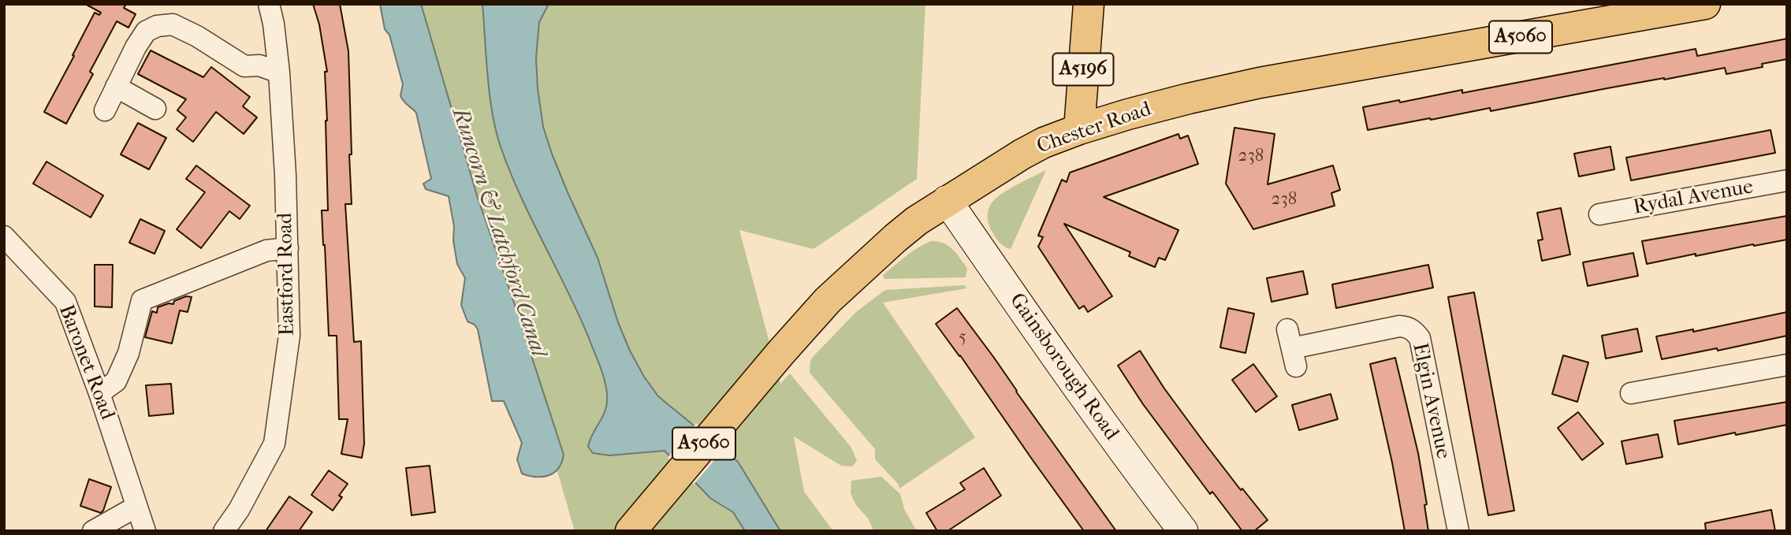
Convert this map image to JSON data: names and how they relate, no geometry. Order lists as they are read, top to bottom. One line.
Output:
{"streets":{"highway":["A5060","A5196","Chester Road"],"street":["Rydal Avenue","Eastford Road","Baronet Road","Gainsborough Road","Elgin Avenue"]},"crossings":[["A5196","Chester Road"],["Chester Road","Gainsborough Road"]],"water":["Runcorn & Latchford Canal"],"house_numbers":["238","238","5"]}
